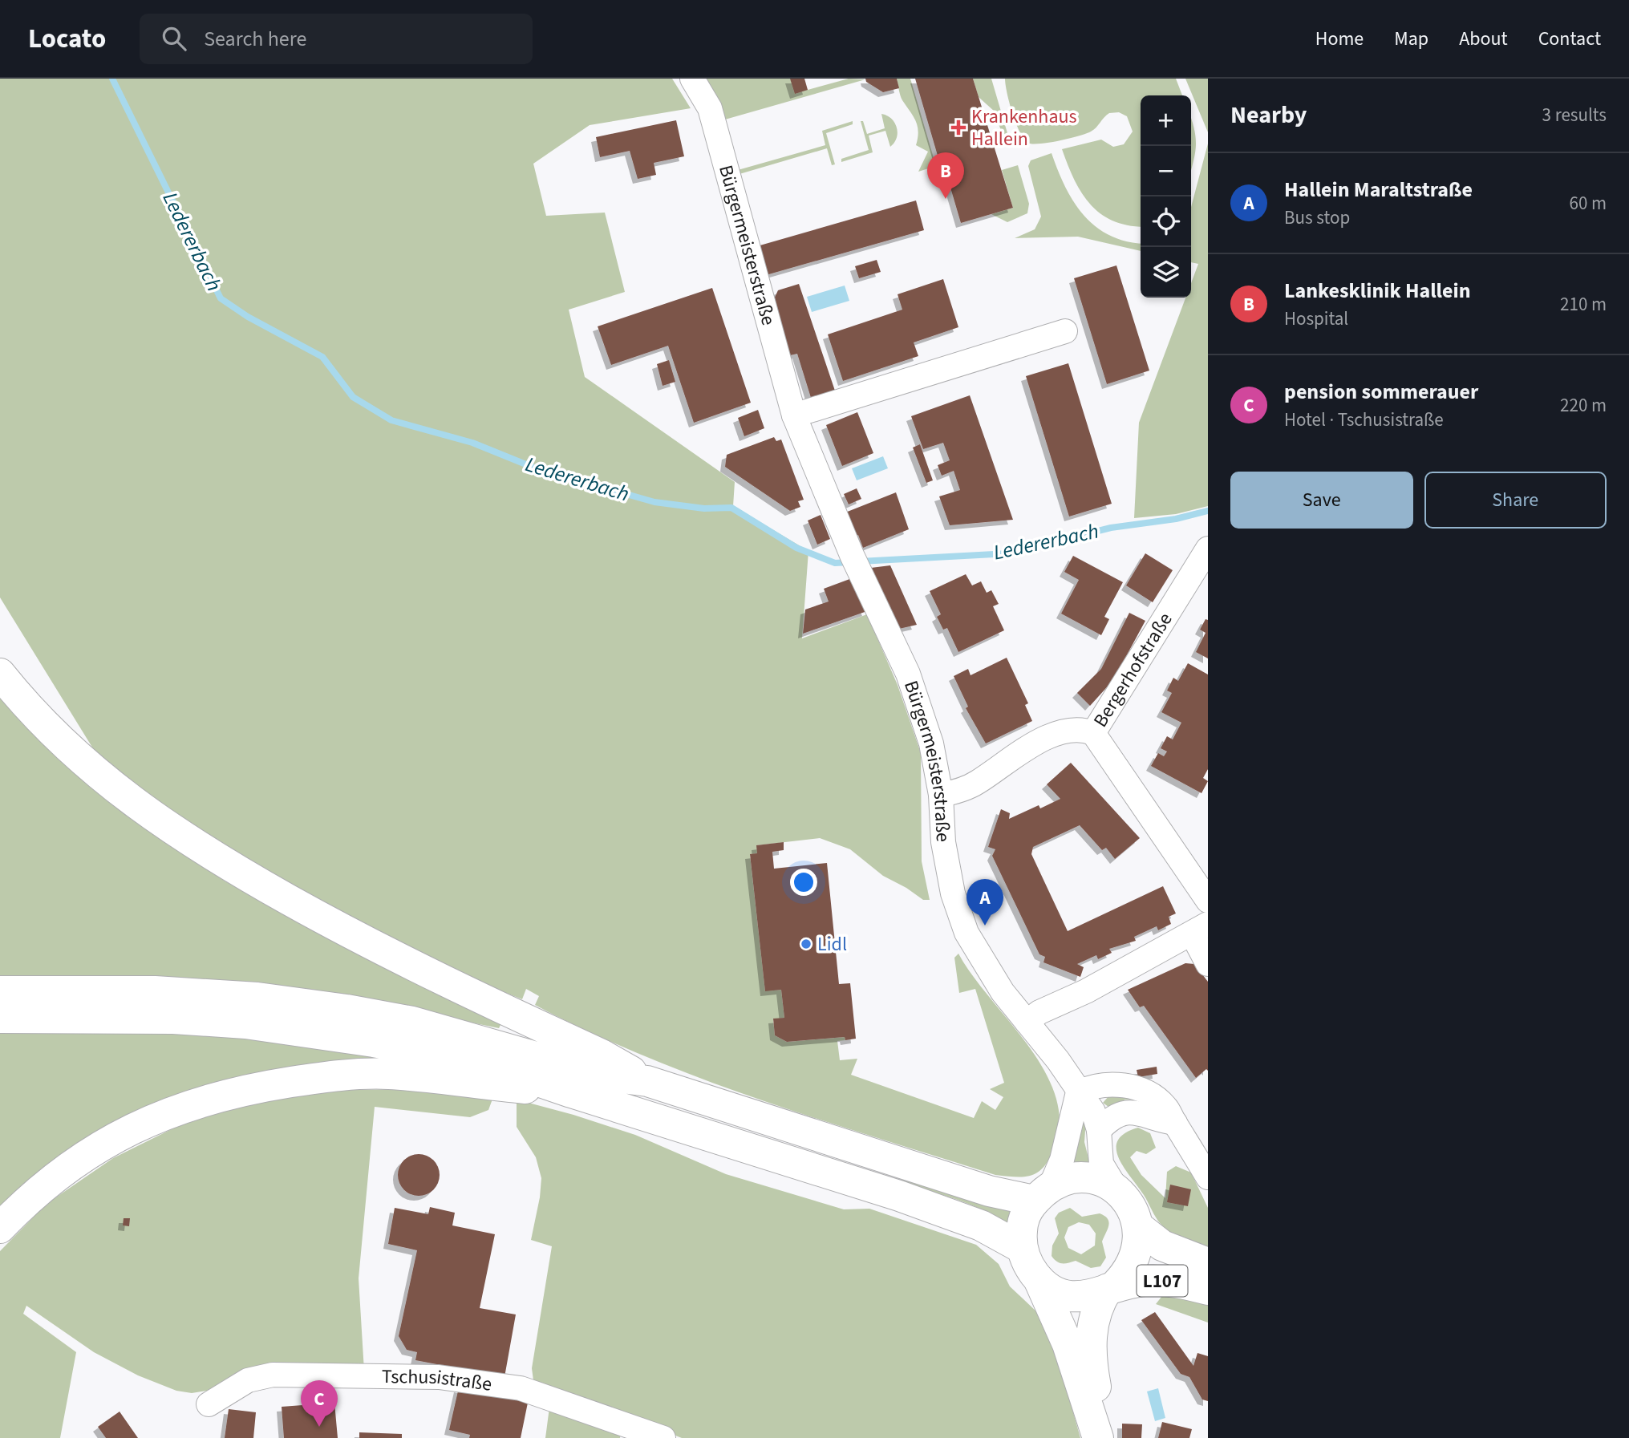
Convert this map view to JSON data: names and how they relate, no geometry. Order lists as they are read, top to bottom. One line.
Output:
{"streets":{"main road":["L107"],"street":["Bürgermeisterstraße","Bergerhofstraße","Tschusistraße"]},"crossings":[["Bürgermeisterstraße","Bergerhofstraße"],["Bürgermeisterstraße","L107"]],"water":["Ledererbach"],"places":{"health":["Krankenhaus Hallein"],"other":["Lidl"]},"page":{"header":"Locato","search":"Search here","nav":["Home","Map","About","Contact"],"heading":["Nearby","3 results"],"map_buttons":["+","−"],"list":[{"mark":"A","name":"Hallein Maraltstraße","note":"Bus stop","value":"60 m"},{"mark":"B","name":"Lankesklinik Hallein","note":"Hospital","value":"210 m"},{"mark":"C","name":"pension sommerauer","note":"Hotel · Tschusistraße","value":"220 m"}],"pins":["B","A","C"],"buttons":["Save","Share"]}}
